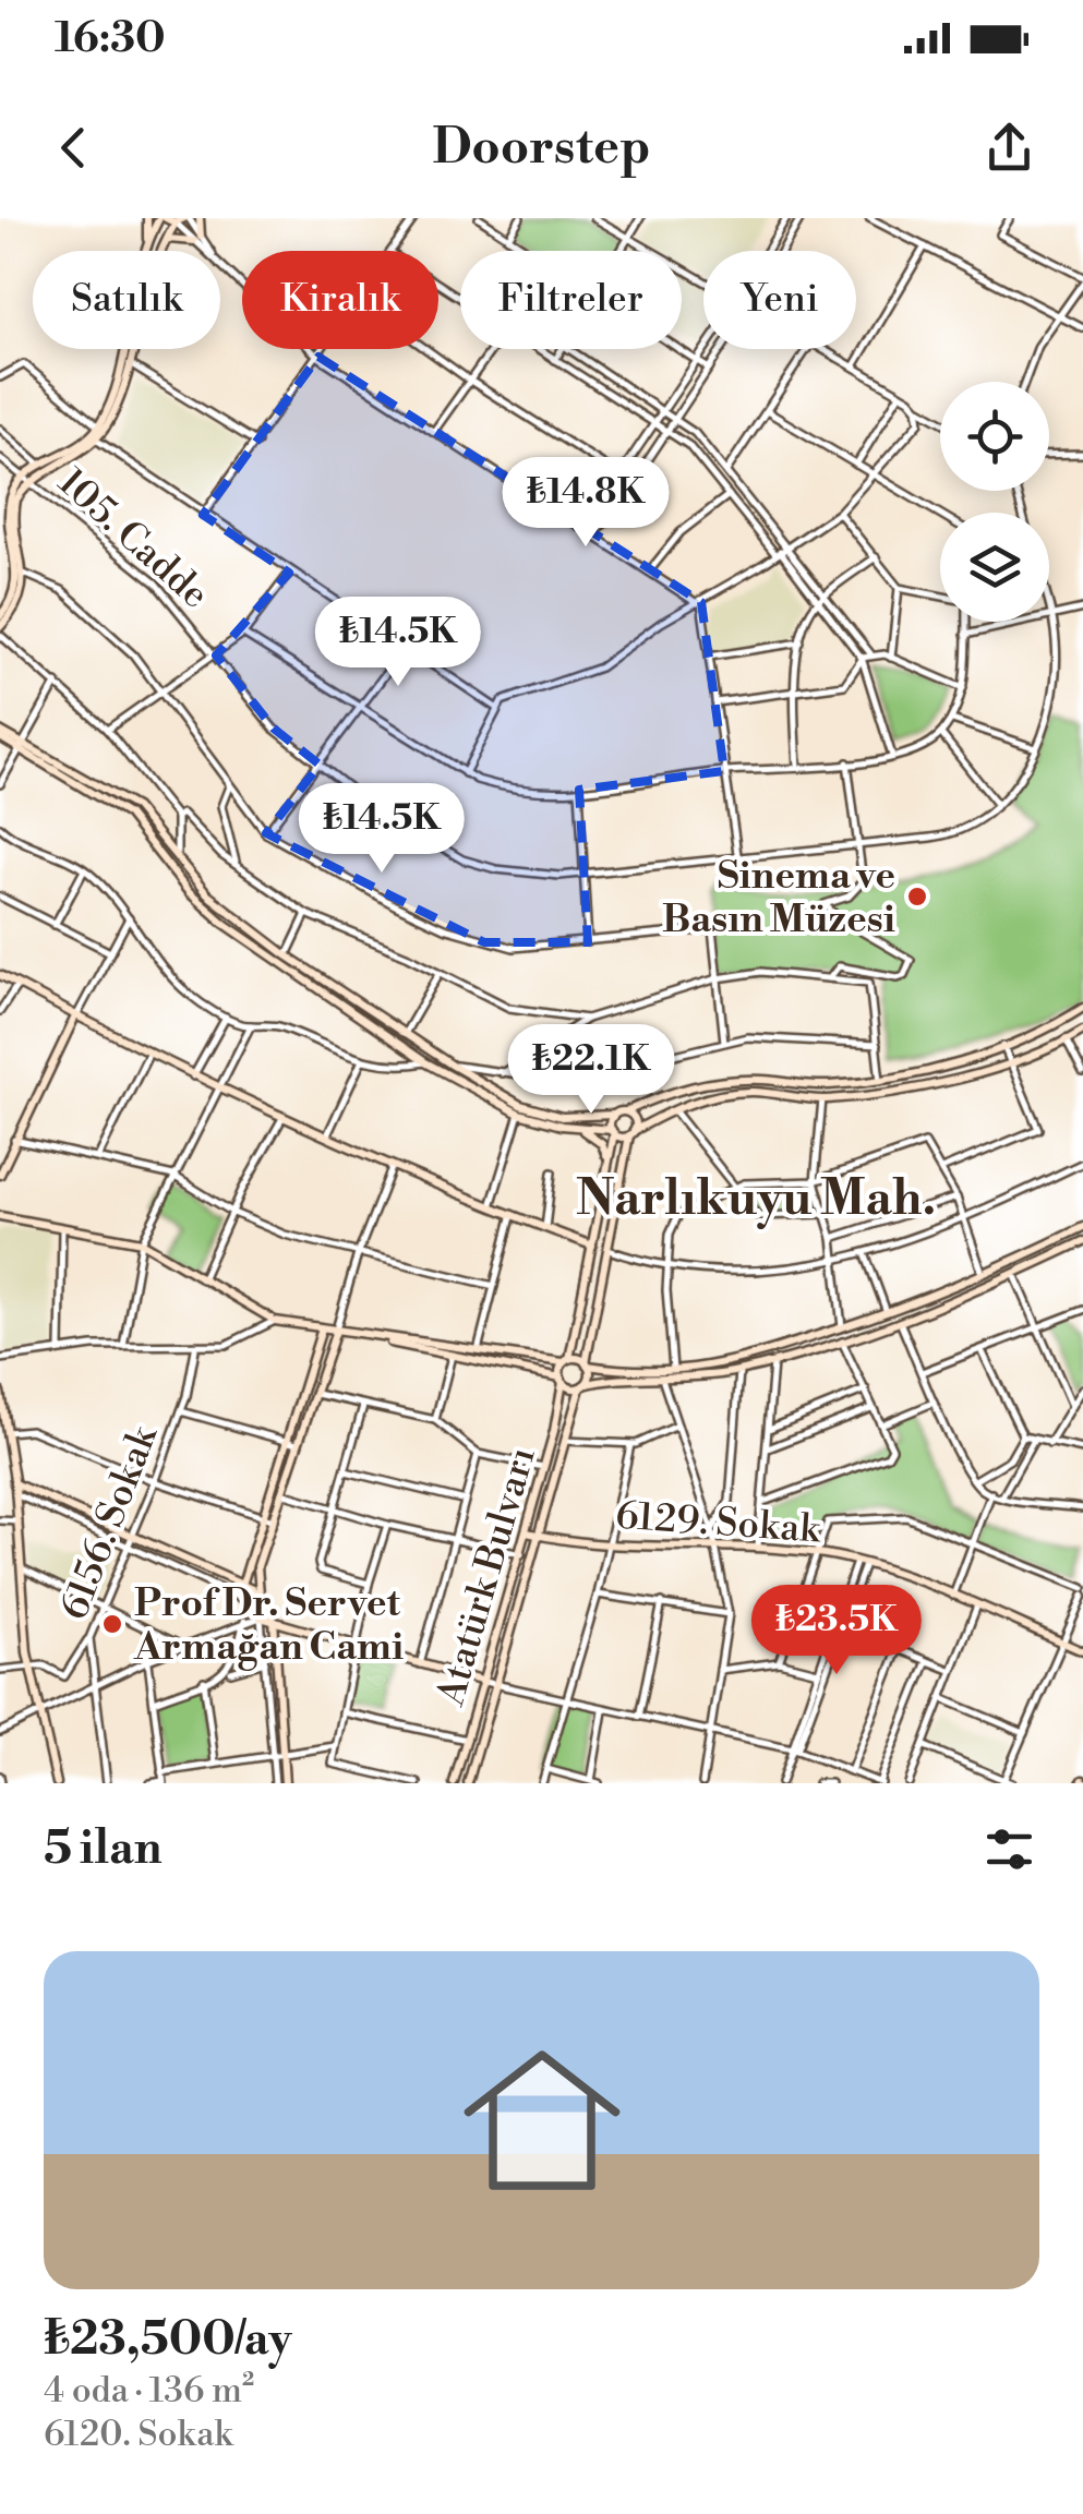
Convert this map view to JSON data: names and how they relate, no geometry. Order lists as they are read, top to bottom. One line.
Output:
{"streets":{"main road":["6129. Sokak","Atatürk Bulvarı"],"street":["105. Cadde","6156. Sokak"]},"crossings":[["6129. Sokak","Atatürk Bulvarı"]],"districts":["Narlıkuyu Mah."],"places":["Sinema ve Basın Müzesi","Prof Dr. Servet Armağan Cami"],"page":{"status":"16:30","header":"Doorstep","chip":["Satılık","Kiralık","Filtreler","Yeni"],"price":["₺14.8K","₺14.5K","₺14.5K","₺22.1K","₺23.5K"],"heading":"5 ilan","list":[{"name":"₺23,500/ay","note":"4 oda · 136 m² · 6120. Sokak"}]}}
